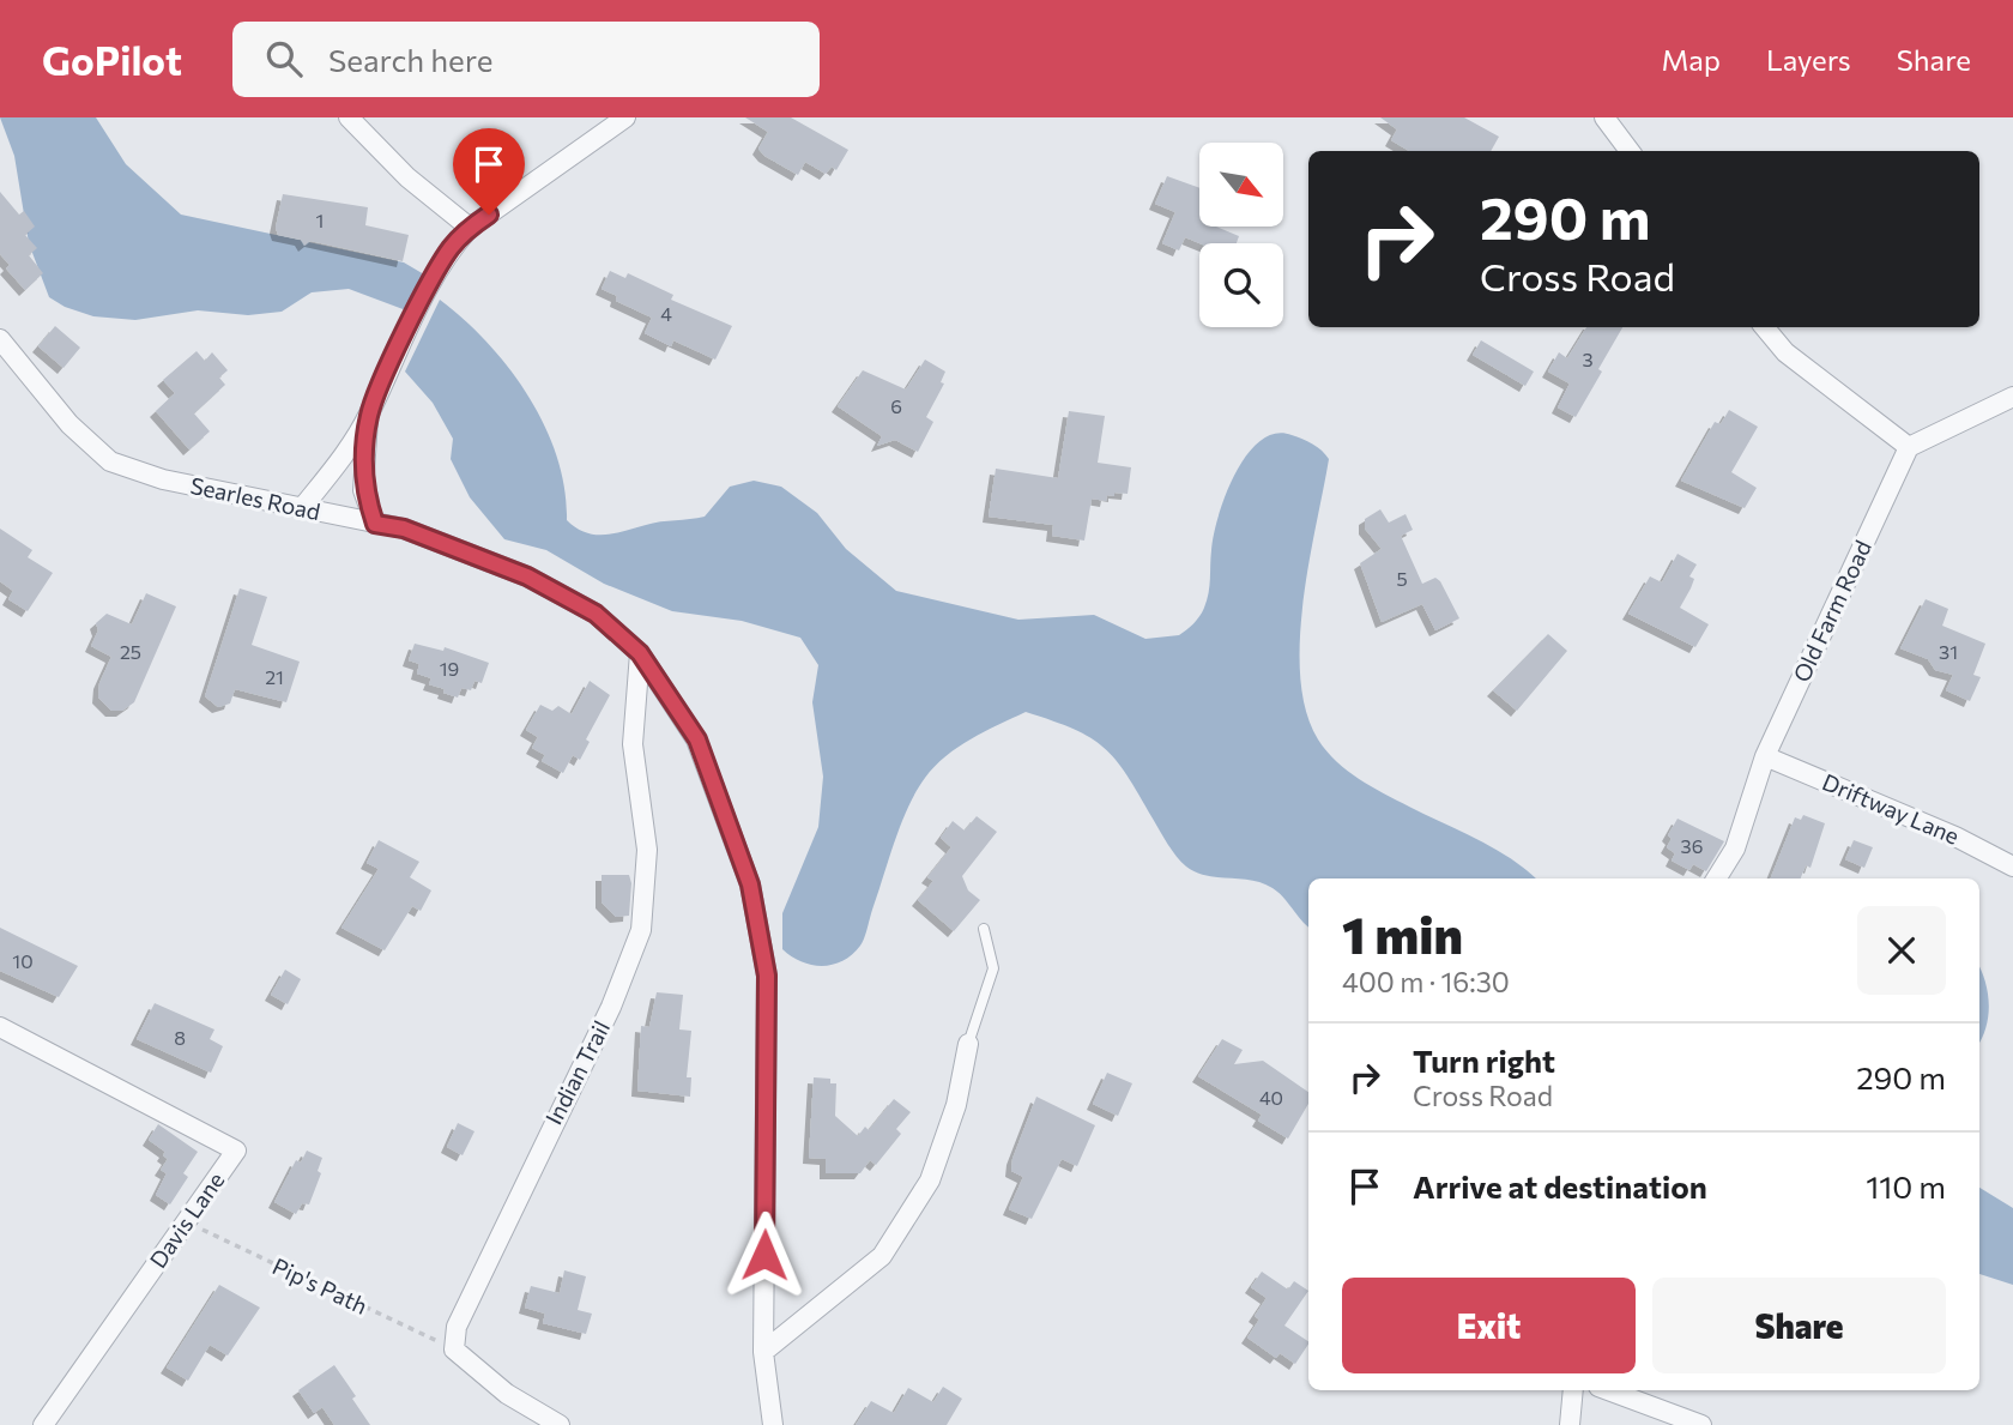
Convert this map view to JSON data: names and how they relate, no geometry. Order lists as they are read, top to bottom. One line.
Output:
{"streets":{"street":["Searles Road","Old Farm Road","Driftway Lane","Indian Trail","Davis Lane"],"path":["Pip's Path"]},"crossings":[["Searles Road","Indian Trail"],["Old Farm Road","Driftway Lane"],["Indian Trail","Pip's Path"],["Davis Lane","Pip's Path"]],"house_numbers":["1","4","3","6","5","25","31","19","21","36","10","8","40"],"north":"bottom right","page":{"header":"GoPilot","search":"Search here","nav":["Map","Layers","Share"],"turn":["290 m","Cross Road"],"heading":["1 min","400 m · 16:30"],"list":[{"name":"Turn right","note":"Cross Road","value":"290 m"},{"name":"Arrive at destination","value":"110 m"}],"buttons":["Exit","Share"]}}
